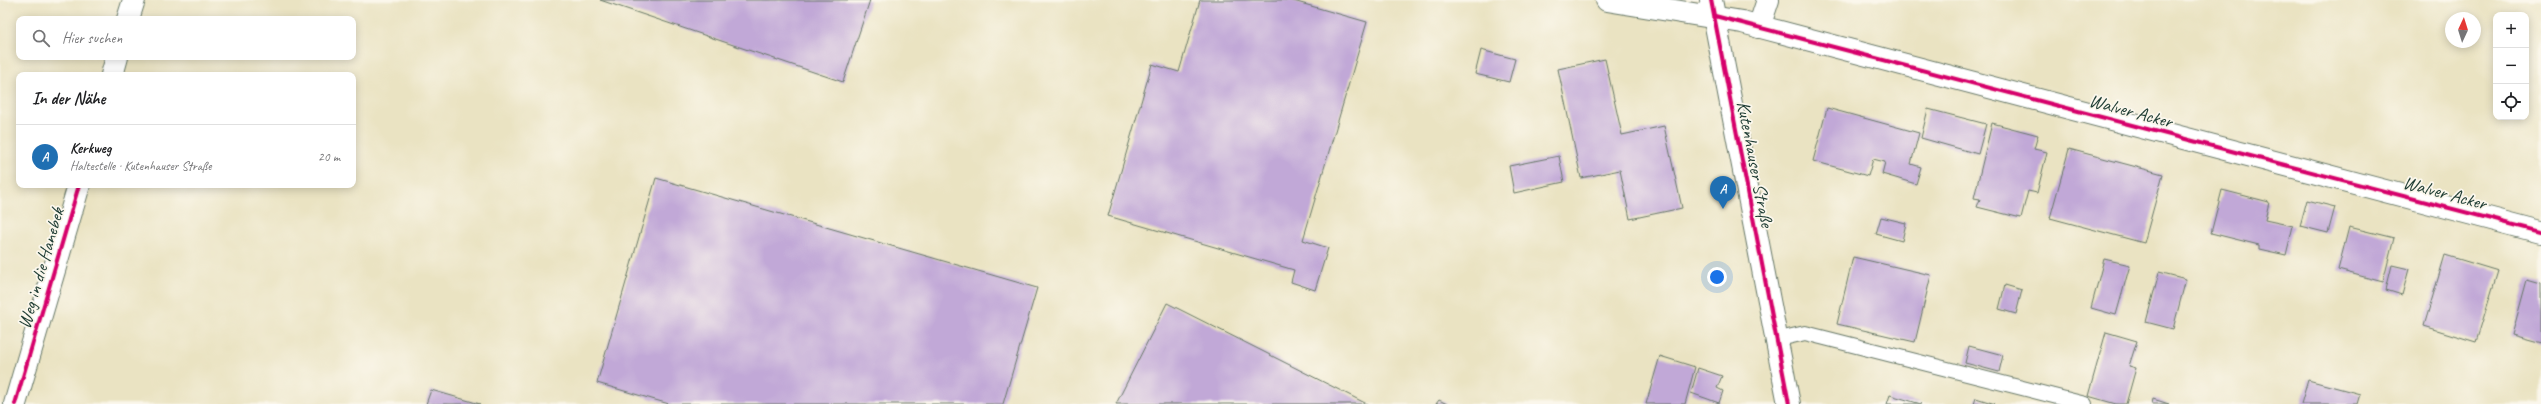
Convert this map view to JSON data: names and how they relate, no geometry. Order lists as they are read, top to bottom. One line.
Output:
{"streets":{"street":["Walver Acker","Kutenhauser Straße","Weg in die Hanebek"]},"crossings":[["Walver Acker","Kutenhauser Straße"]],"north":"top","page":{"map_buttons":["+","−"],"search":"Hier suchen","heading":"In der Nähe","list":[{"mark":"A","name":"Kerkweg","note":"Haltestelle · Kutenhauser Straße","value":"20 m"}],"pins":"A"}}
